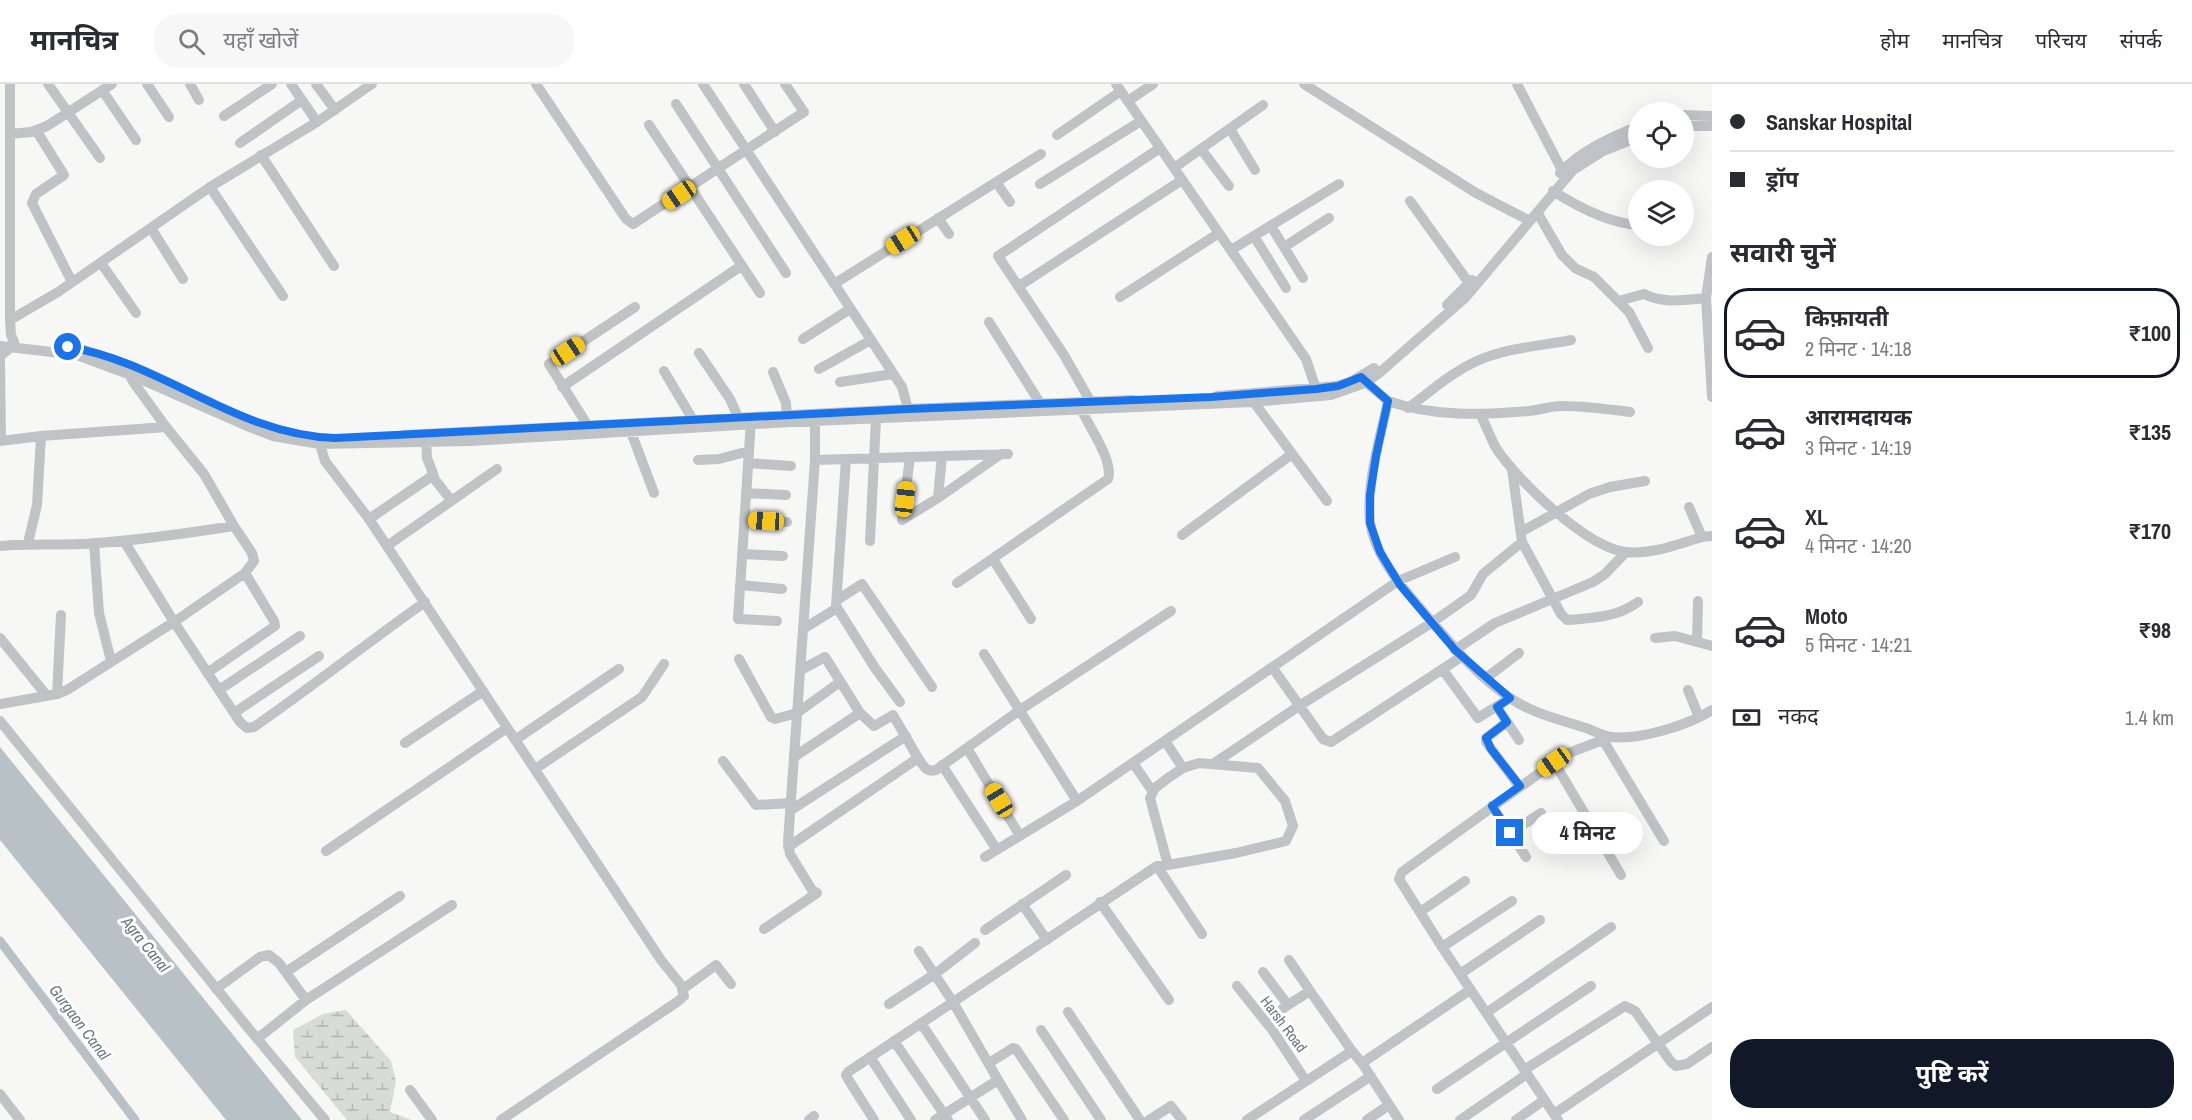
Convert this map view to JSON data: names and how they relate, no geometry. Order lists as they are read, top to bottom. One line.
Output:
{"streets":{"street":["Harsh Road"]},"water":["Agra Canal","Gurgaon Canal"],"page":{"header":"मानचित्र","search":"यहाँ खोजें","nav":["होम","मानचित्र","परिचय","संपर्क"],"banner":["Sanskar Hospital","ड्रॉप"],"heading":"सवारी चुनें","list":[{"name":"किफ़ायती","note":"2 मिनट · 14:18","value":"₹100"},{"name":"आरामदायक","note":"3 मिनट · 14:19","value":"₹135"},{"name":"XL","note":"4 मिनट · 14:20","value":"₹170"},{"name":"Moto","note":"5 मिनट · 14:21","value":"₹98"}],"pay":["नकद","1.4 km"],"bubble":"4 मिनट","buttons":"पुष्टि करें"}}
